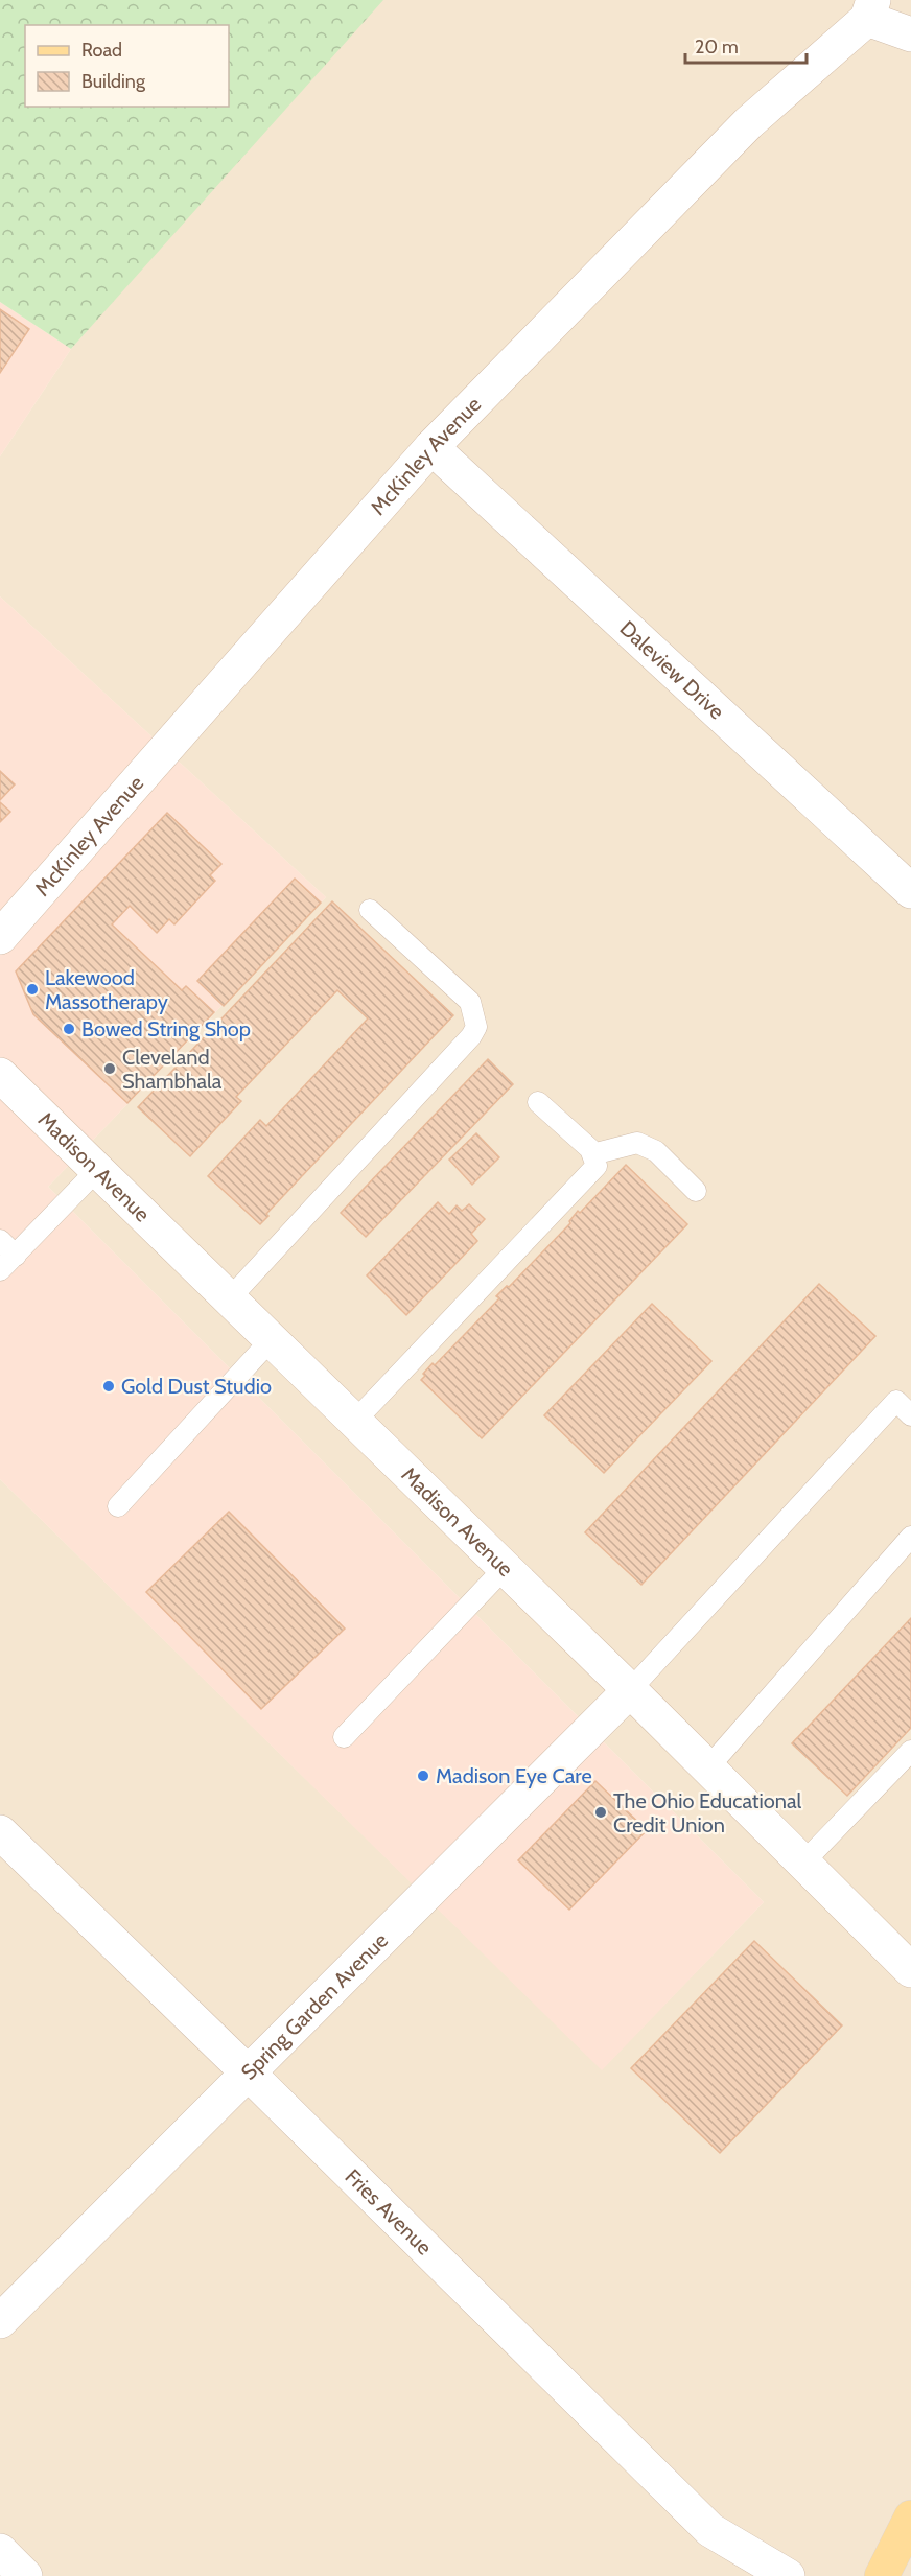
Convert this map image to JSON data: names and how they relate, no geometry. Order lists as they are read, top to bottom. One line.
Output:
{"streets":{"street":["McKinley Avenue","Daleview Drive","Madison Avenue","Spring Garden Avenue","Fries Avenue"]},"crossings":[["McKinley Avenue","Daleview Drive"],["Madison Avenue","Spring Garden Avenue"],["Spring Garden Avenue","Fries Avenue"]],"places":["Lakewood Massotherapy","Bowed String Shop","Cleveland Shambhala","Gold Dust Studio","Madison Eye Care","The Ohio Educational Credit Union"],"legend":["Road","Building"],"scale_bar":"20 m"}
